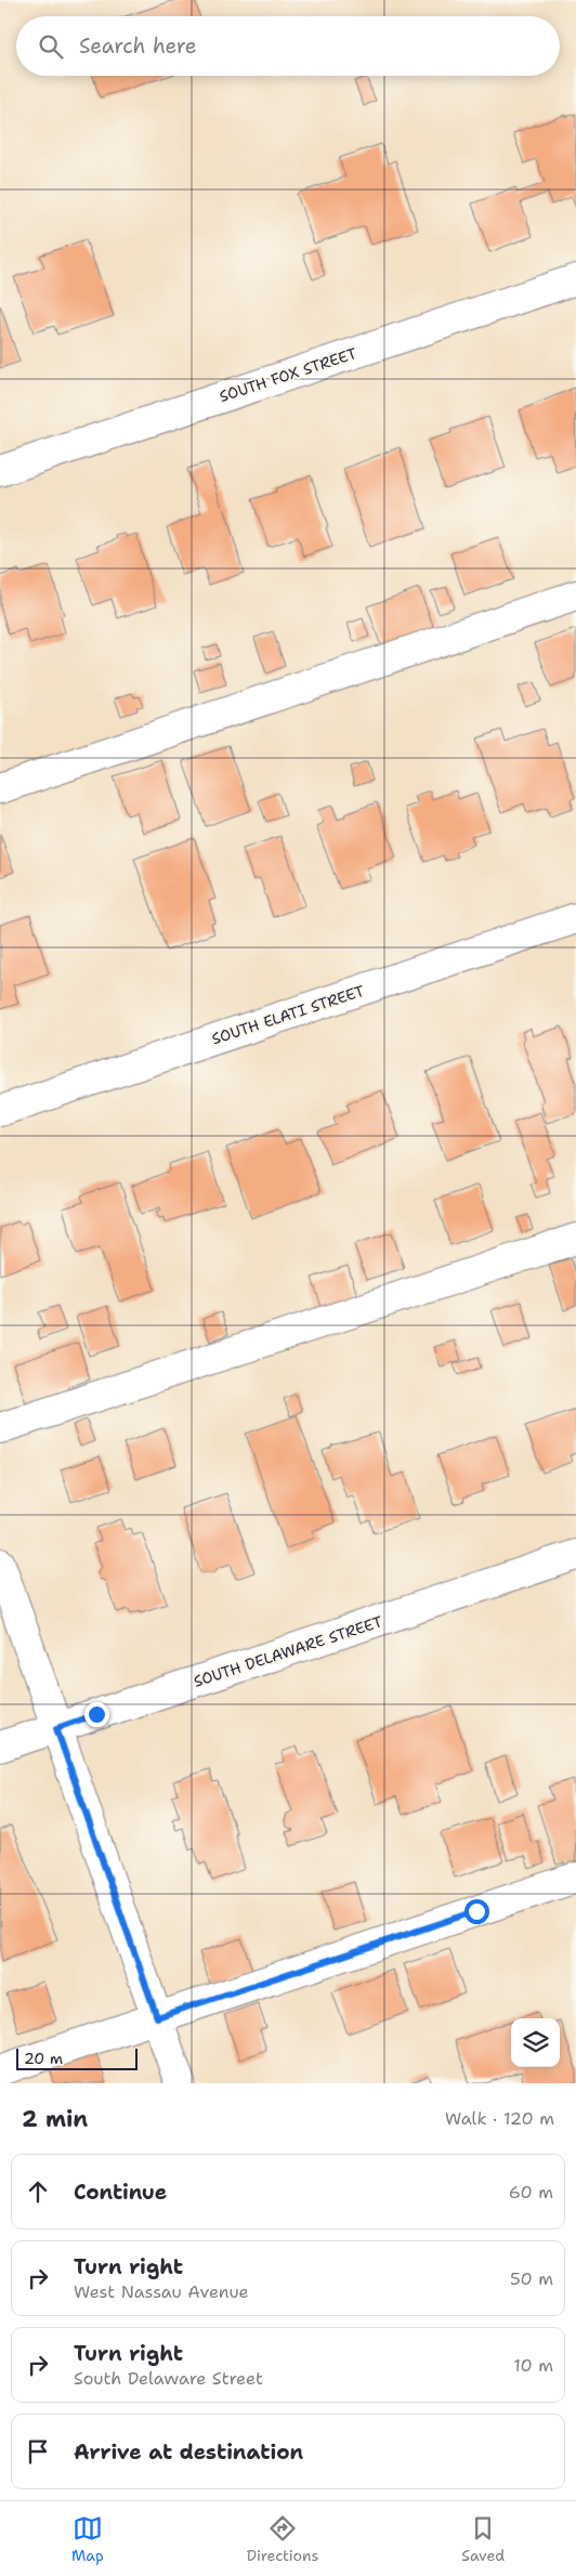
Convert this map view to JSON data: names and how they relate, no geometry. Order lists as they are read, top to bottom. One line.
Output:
{"streets":{"street":["SOUTH FOX STREET","SOUTH ELATI STREET","SOUTH DELAWARE STREET"]},"scale_bar":"20 m","page":{"search":"Search here","scale":"20 m","heading":["2 min","Walk · 120 m"],"list":[["Continue","60 m"],["Turn right","West Nassau Avenue","50 m"],["Turn right","South Delaware Street","10 m"],"Arrive at destination"],"nav":["Map","Directions","Saved"]}}
